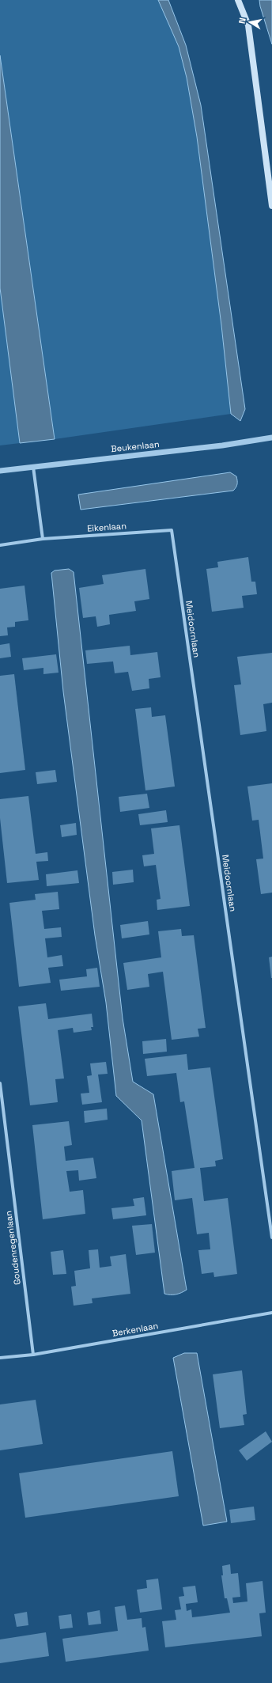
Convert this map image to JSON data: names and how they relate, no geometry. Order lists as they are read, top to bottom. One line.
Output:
{"streets":{"street":["Beukenlaan","Eikenlaan","Meidoornlaan","Goudenregenlaan","Berkenlaan"]},"crossings":[["Eikenlaan","Meidoornlaan"],["Goudenregenlaan","Berkenlaan"]],"north":"left"}
